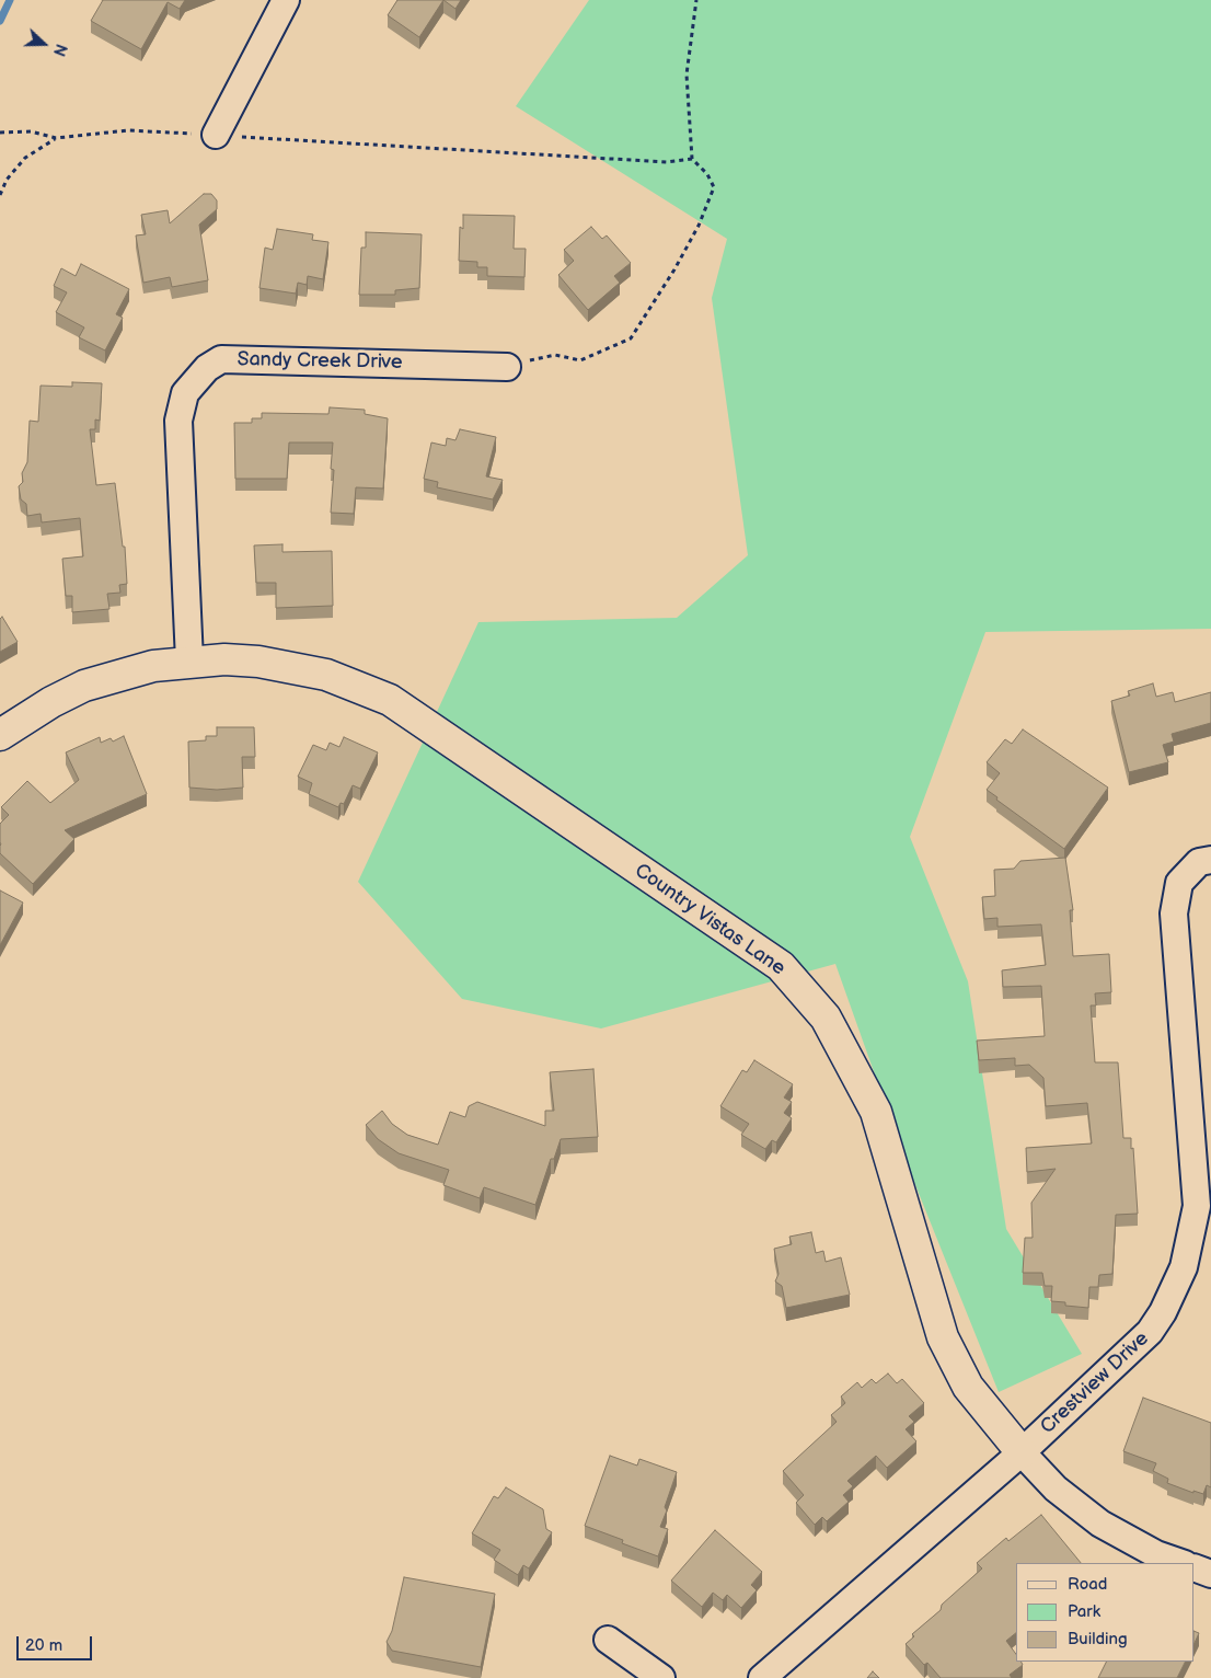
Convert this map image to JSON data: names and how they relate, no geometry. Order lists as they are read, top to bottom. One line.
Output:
{"streets":{"street":["Sandy Creek Drive","Country Vistas Lane","Crestview Drive"]},"crossings":[["Sandy Creek Drive","Country Vistas Lane"],["Country Vistas Lane","Crestview Drive"]],"legend":["Road","Park","Building"],"scale_bar":"20 m","north":"right"}
